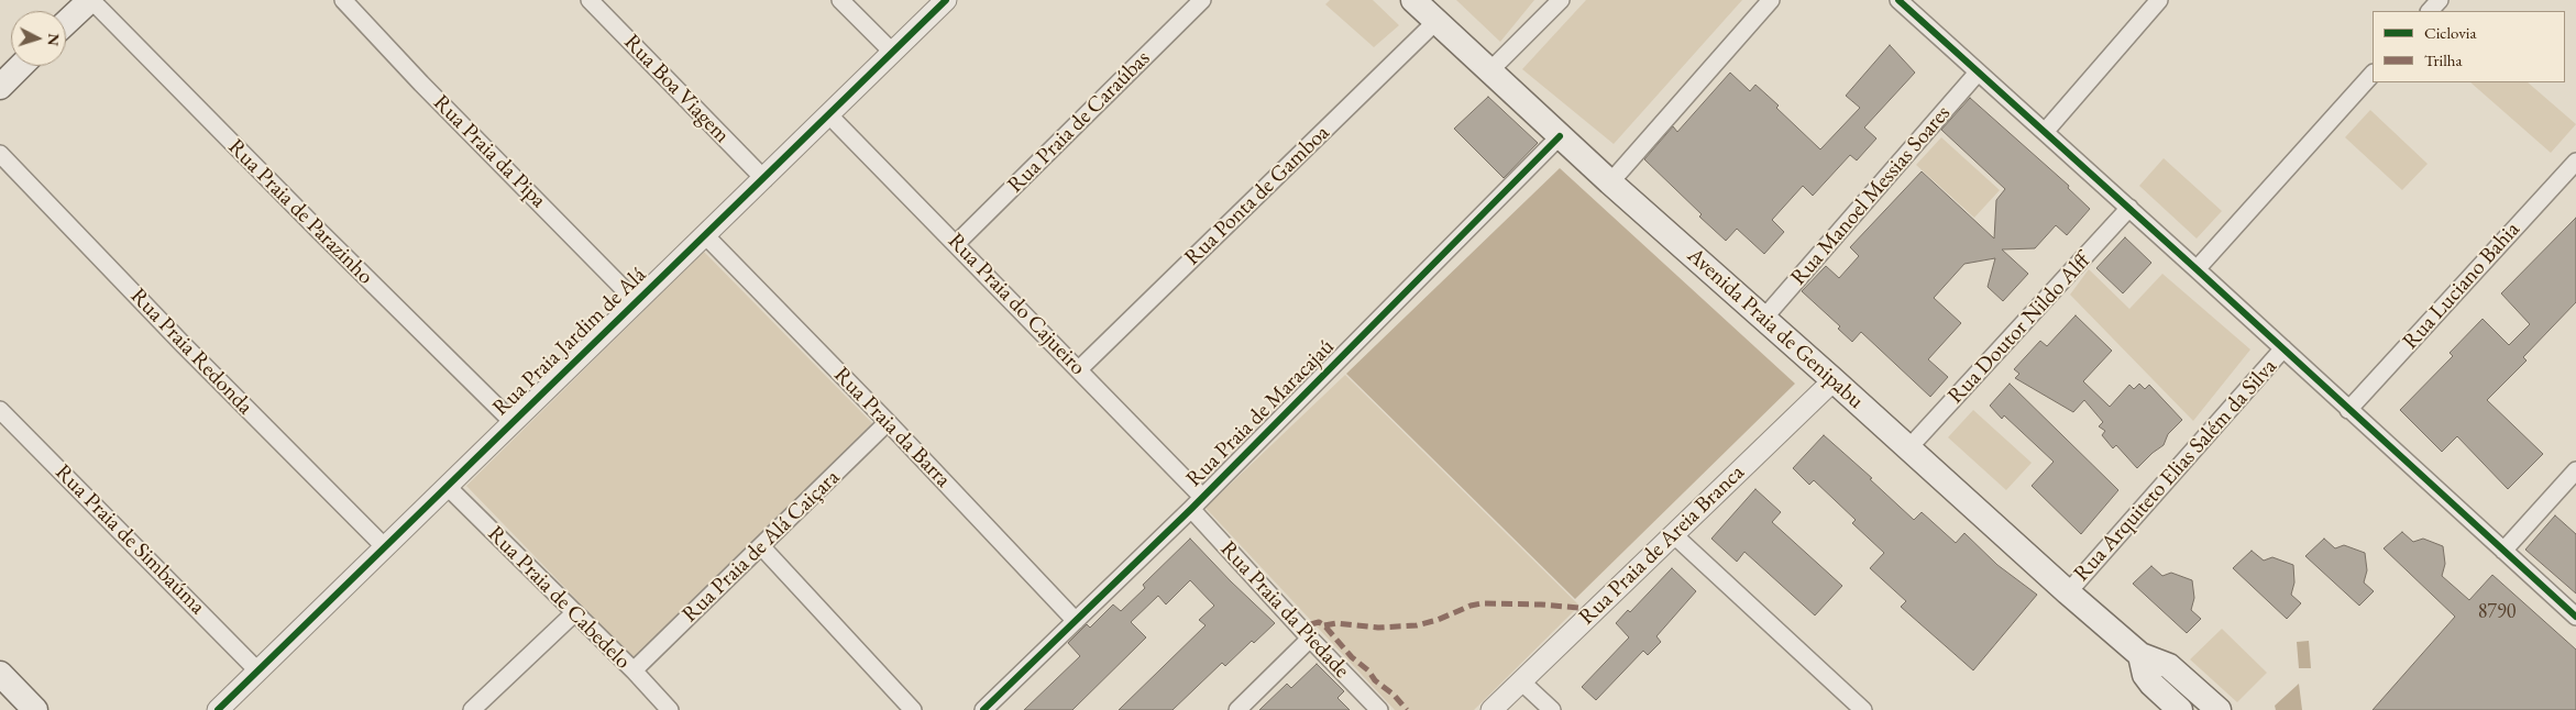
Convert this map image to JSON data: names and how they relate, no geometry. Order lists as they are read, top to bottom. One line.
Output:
{"streets":{"main road":["Avenida Praia de Genipabu"],"street":["Rua Boa Viagem","Rua Praia de Caraúbas","Rua Praia da Pipa","Rua Ponta de Gamboa","Rua Manoel Messias Soares","Rua Praia de Parazinho","Rua Luciano Bahia","Rua Praia do Cajueiro","Rua Doutor Nildo Alff","Rua Praia Jardim de Alá","Rua Praia Redonda","Rua Praia de Maracajaú","Rua Praia da Barra","Rua Arquiteto Elias Salém da Silva","Rua Praia de Simbaúma","Rua Praia de Areia Branca","Rua Praia de Alá Caiçara","Rua Praia de Cabedelo","Rua Praia da Piedade"]},"crossings":[["Rua Boa Viagem","Rua Praia Jardim de Alá"],["Rua Praia de Caraúbas","Rua Praia do Cajueiro"],["Rua Praia da Pipa","Rua Praia Jardim de Alá"],["Rua Ponta de Gamboa","Rua Praia do Cajueiro"],["Rua Ponta de Gamboa","Avenida Praia de Genipabu"],["Rua Manoel Messias Soares","Avenida Praia de Genipabu"],["Rua Praia de Parazinho","Rua Praia Jardim de Alá"],["Rua Praia do Cajueiro","Rua Praia Jardim de Alá"],["Rua Praia do Cajueiro","Rua Praia de Maracajaú"],["Rua Praia do Cajueiro","Rua Praia da Piedade"],["Avenida Praia de Genipabu","Rua Doutor Nildo Alff"],["Avenida Praia de Genipabu","Rua Praia de Maracajaú"],["Avenida Praia de Genipabu","Rua Arquiteto Elias Salém da Silva"],["Avenida Praia de Genipabu","Rua Praia de Areia Branca"],["Rua Praia Jardim de Alá","Rua Praia Redonda"],["Rua Praia Jardim de Alá","Rua Praia da Barra"],["Rua Praia Jardim de Alá","Rua Praia de Simbaúma"],["Rua Praia Jardim de Alá","Rua Praia de Cabedelo"],["Rua Praia de Maracajaú","Rua Praia da Barra"],["Rua Praia de Maracajaú","Rua Praia da Piedade"],["Rua Praia da Barra","Rua Praia de Alá Caiçara"],["Rua Praia de Alá Caiçara","Rua Praia de Cabedelo"]],"house_numbers":["8790"],"legend":["Ciclovia","Trilha"],"north":"right"}
